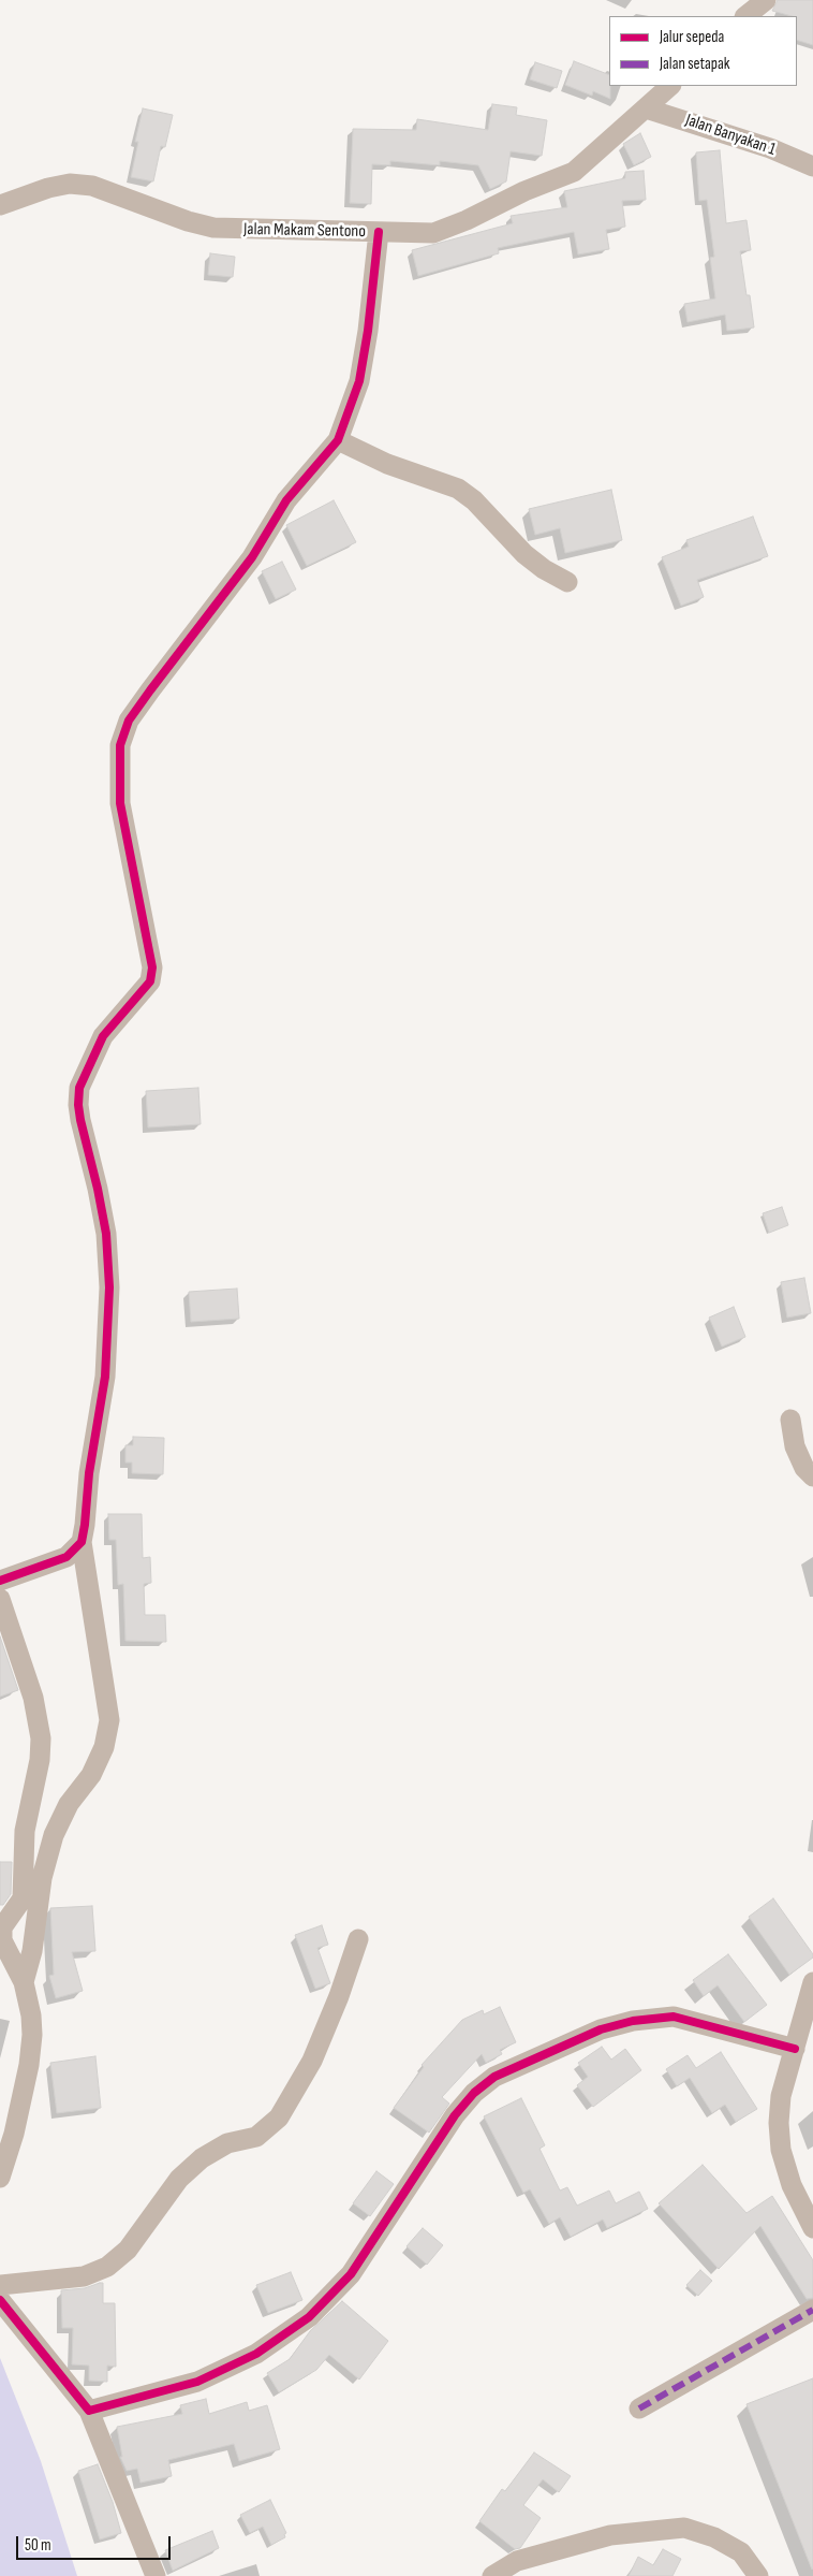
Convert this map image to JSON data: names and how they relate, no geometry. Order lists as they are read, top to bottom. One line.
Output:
{"streets":{"street":["Jalan Banyakan 1","Jalan Makam Sentono"]},"crossings":[["Jalan Banyakan 1","Jalan Makam Sentono"]],"legend":["Jalur sepeda","Jalan setapak"],"scale_bar":"50 m"}
